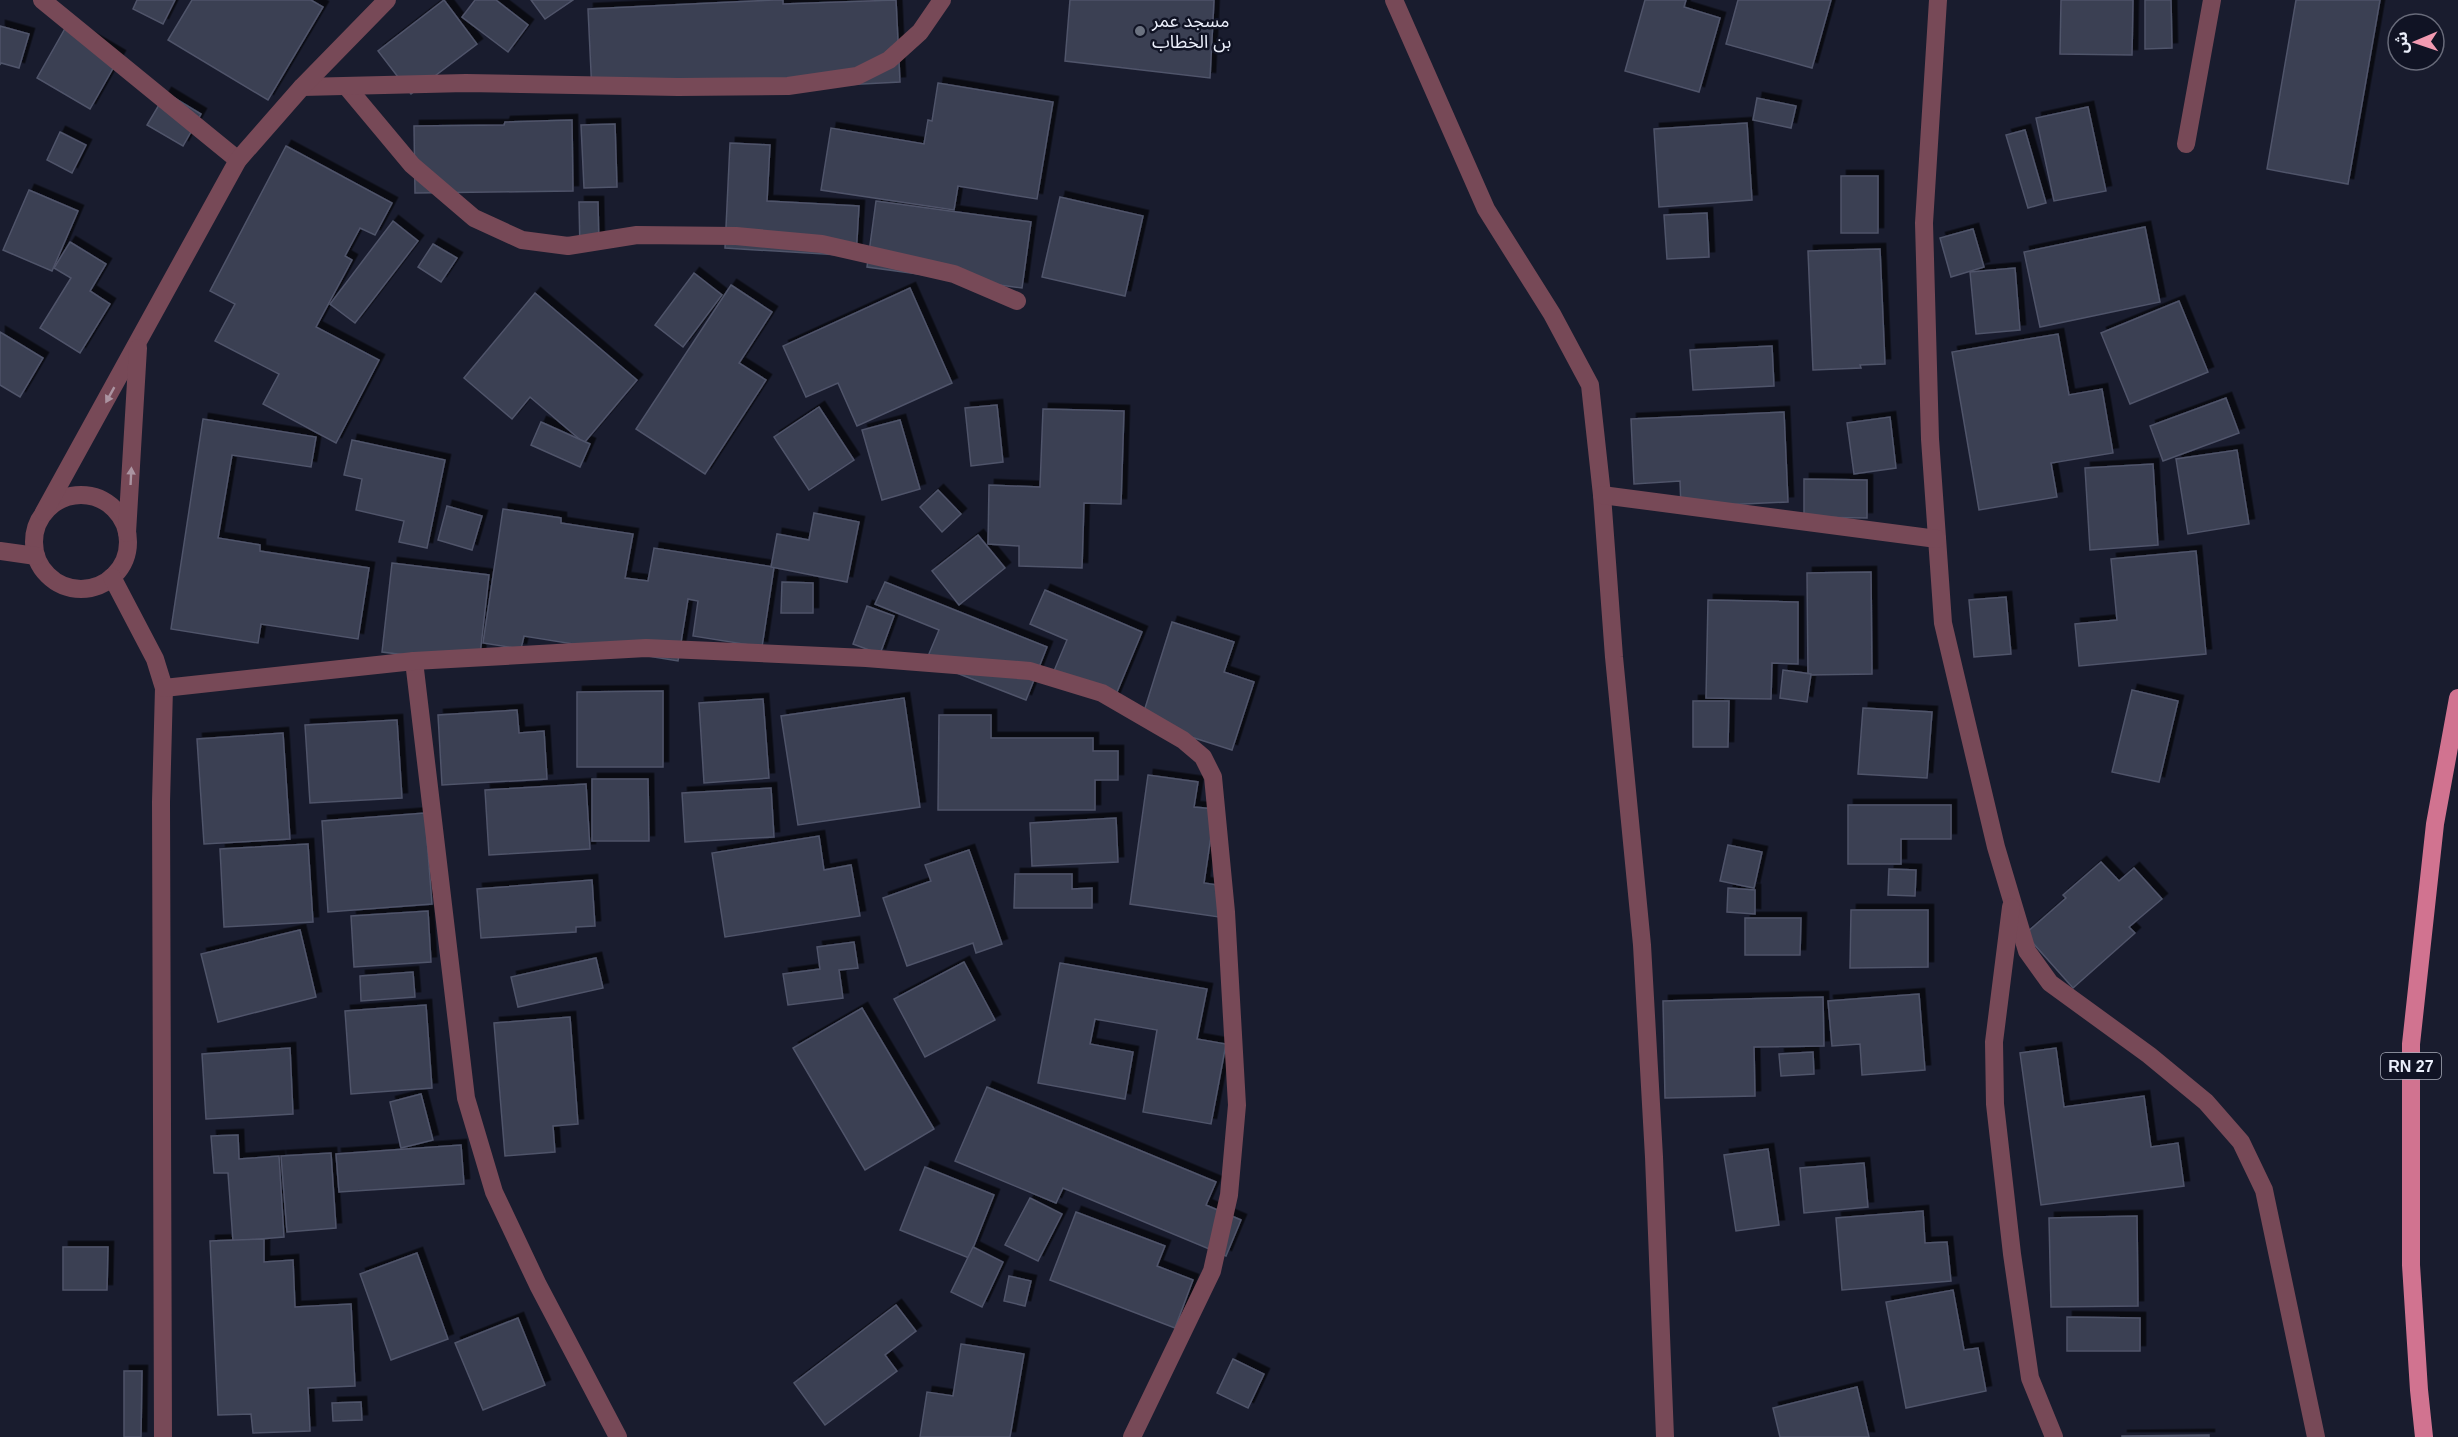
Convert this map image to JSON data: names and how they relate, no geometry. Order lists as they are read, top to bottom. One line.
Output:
{"streets":{"main road":["RN 27"]},"places":["مسجد عمر بن الخطاب"],"north":"left"}
